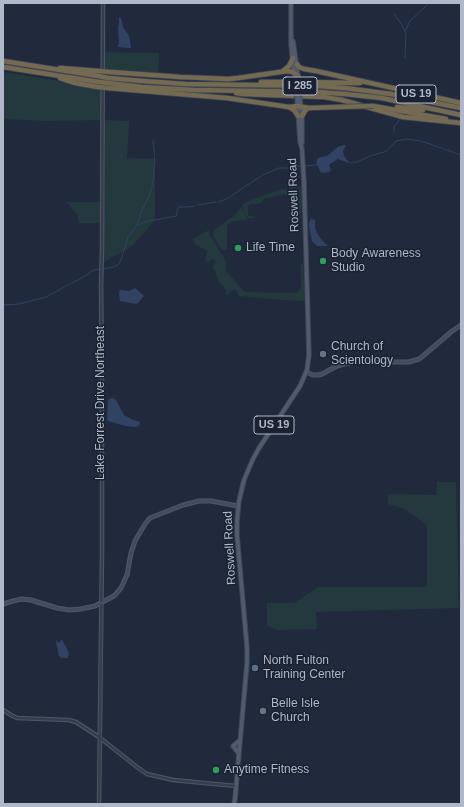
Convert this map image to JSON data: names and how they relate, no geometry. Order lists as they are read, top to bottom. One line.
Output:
{"streets":{"highway":["I 285","US 19"],"main road":["Roswell Road"],"street":["Lake Forrest Drive Northeast"]},"places":["Life Time","Body Awareness Studio","Church of Scientology","North Fulton Training Center","Belle Isle Church","Anytime Fitness"]}
